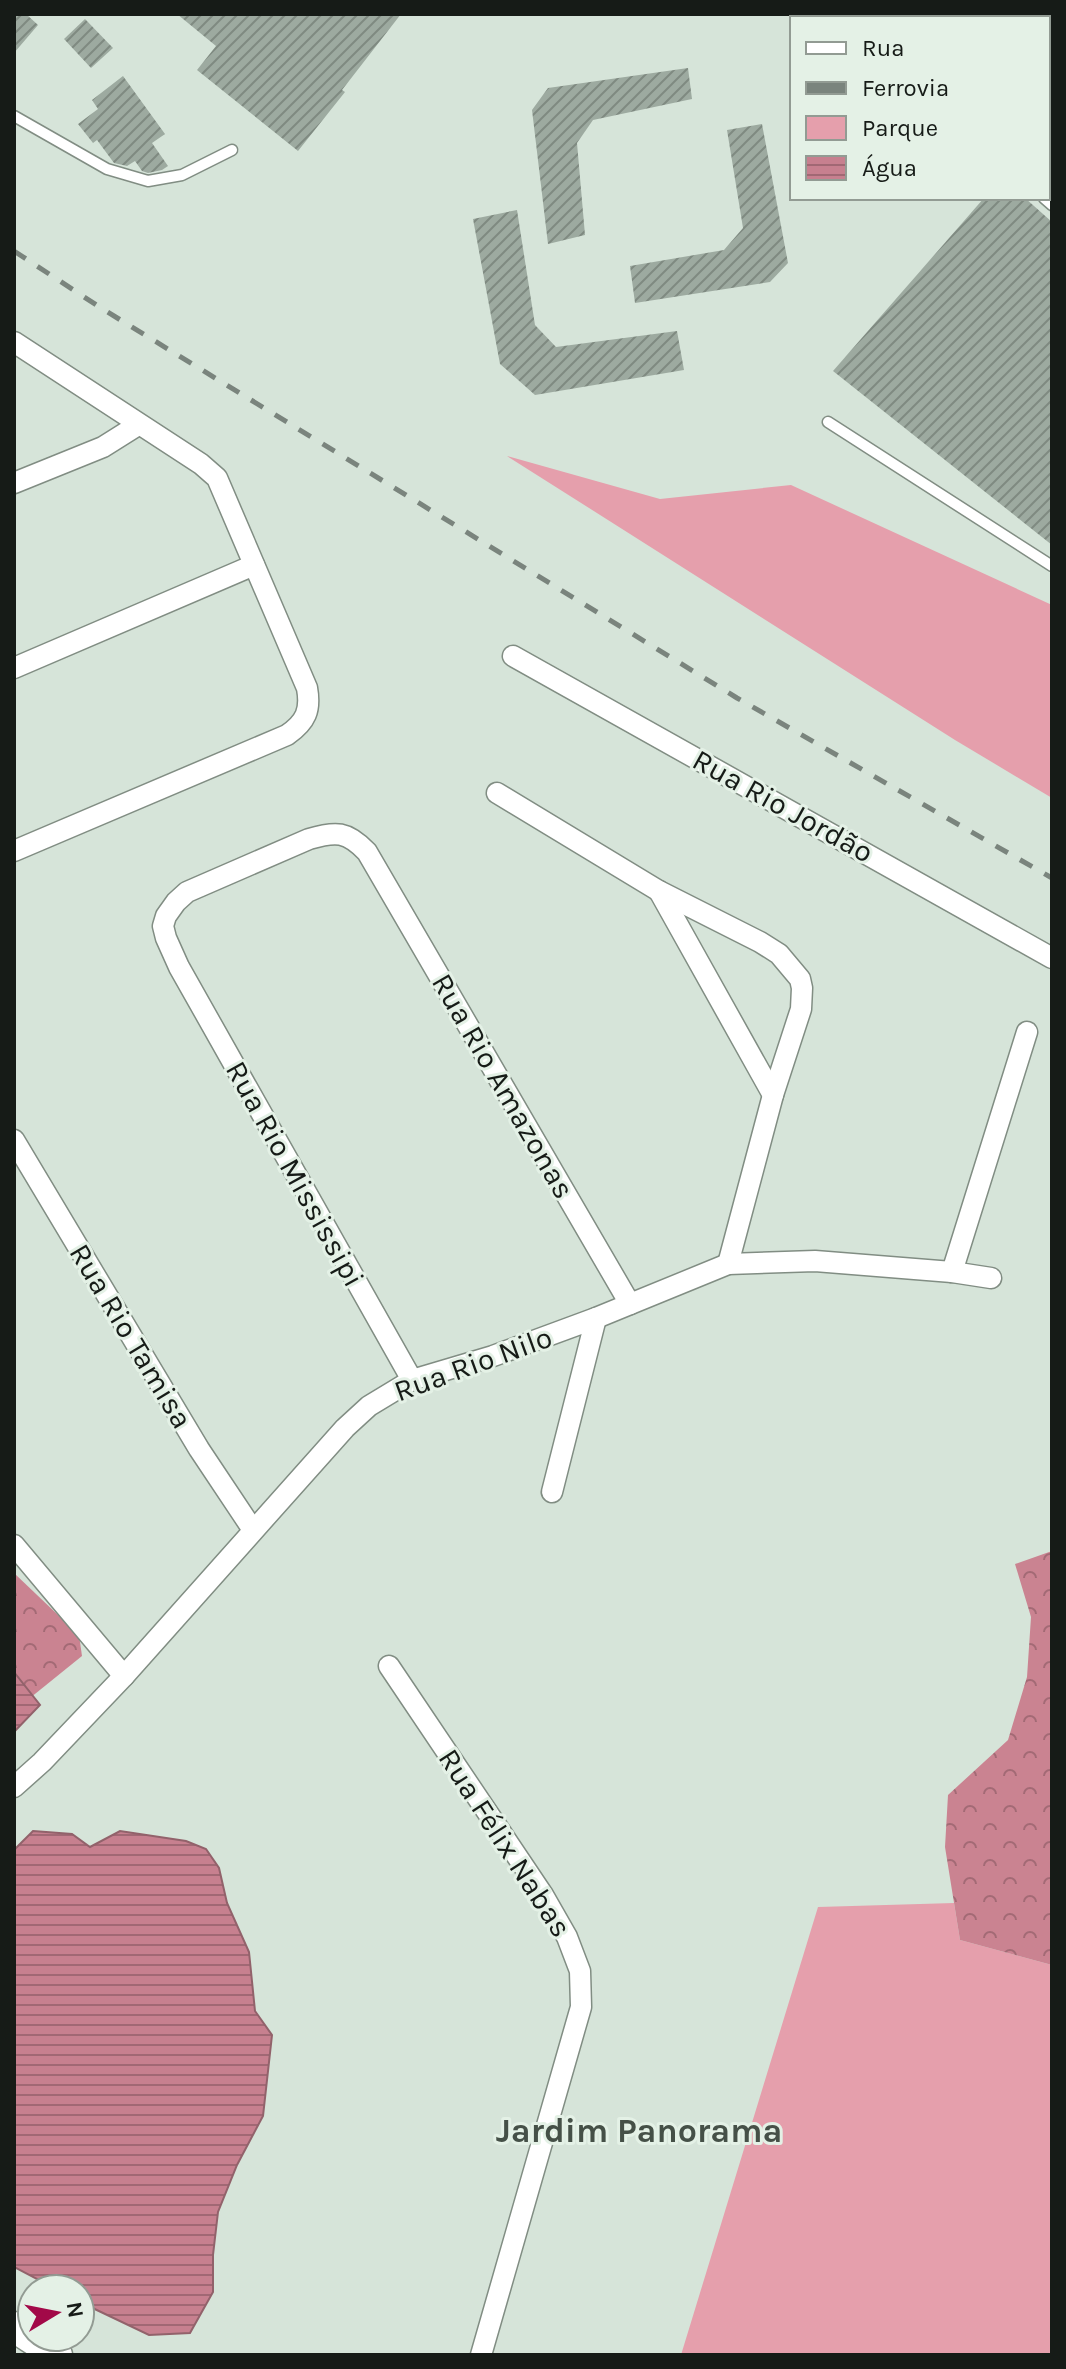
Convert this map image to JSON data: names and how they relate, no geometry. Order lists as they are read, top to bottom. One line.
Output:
{"streets":{"street":["Rua Rio Jordão","Rua Rio Amazonas","Rua Rio Mississipi","Rua Rio Tamisa","Rua Rio Nilo","Rua Félix Nabas"]},"crossings":[["Rua Rio Amazonas","Rua Rio Mississipi"],["Rua Rio Amazonas","Rua Rio Nilo"],["Rua Rio Mississipi","Rua Rio Nilo"],["Rua Rio Tamisa","Rua Rio Nilo"]],"districts":["Jardim Panorama"],"legend":["Rua","Ferrovia","Parque","Água"],"north":"right"}
